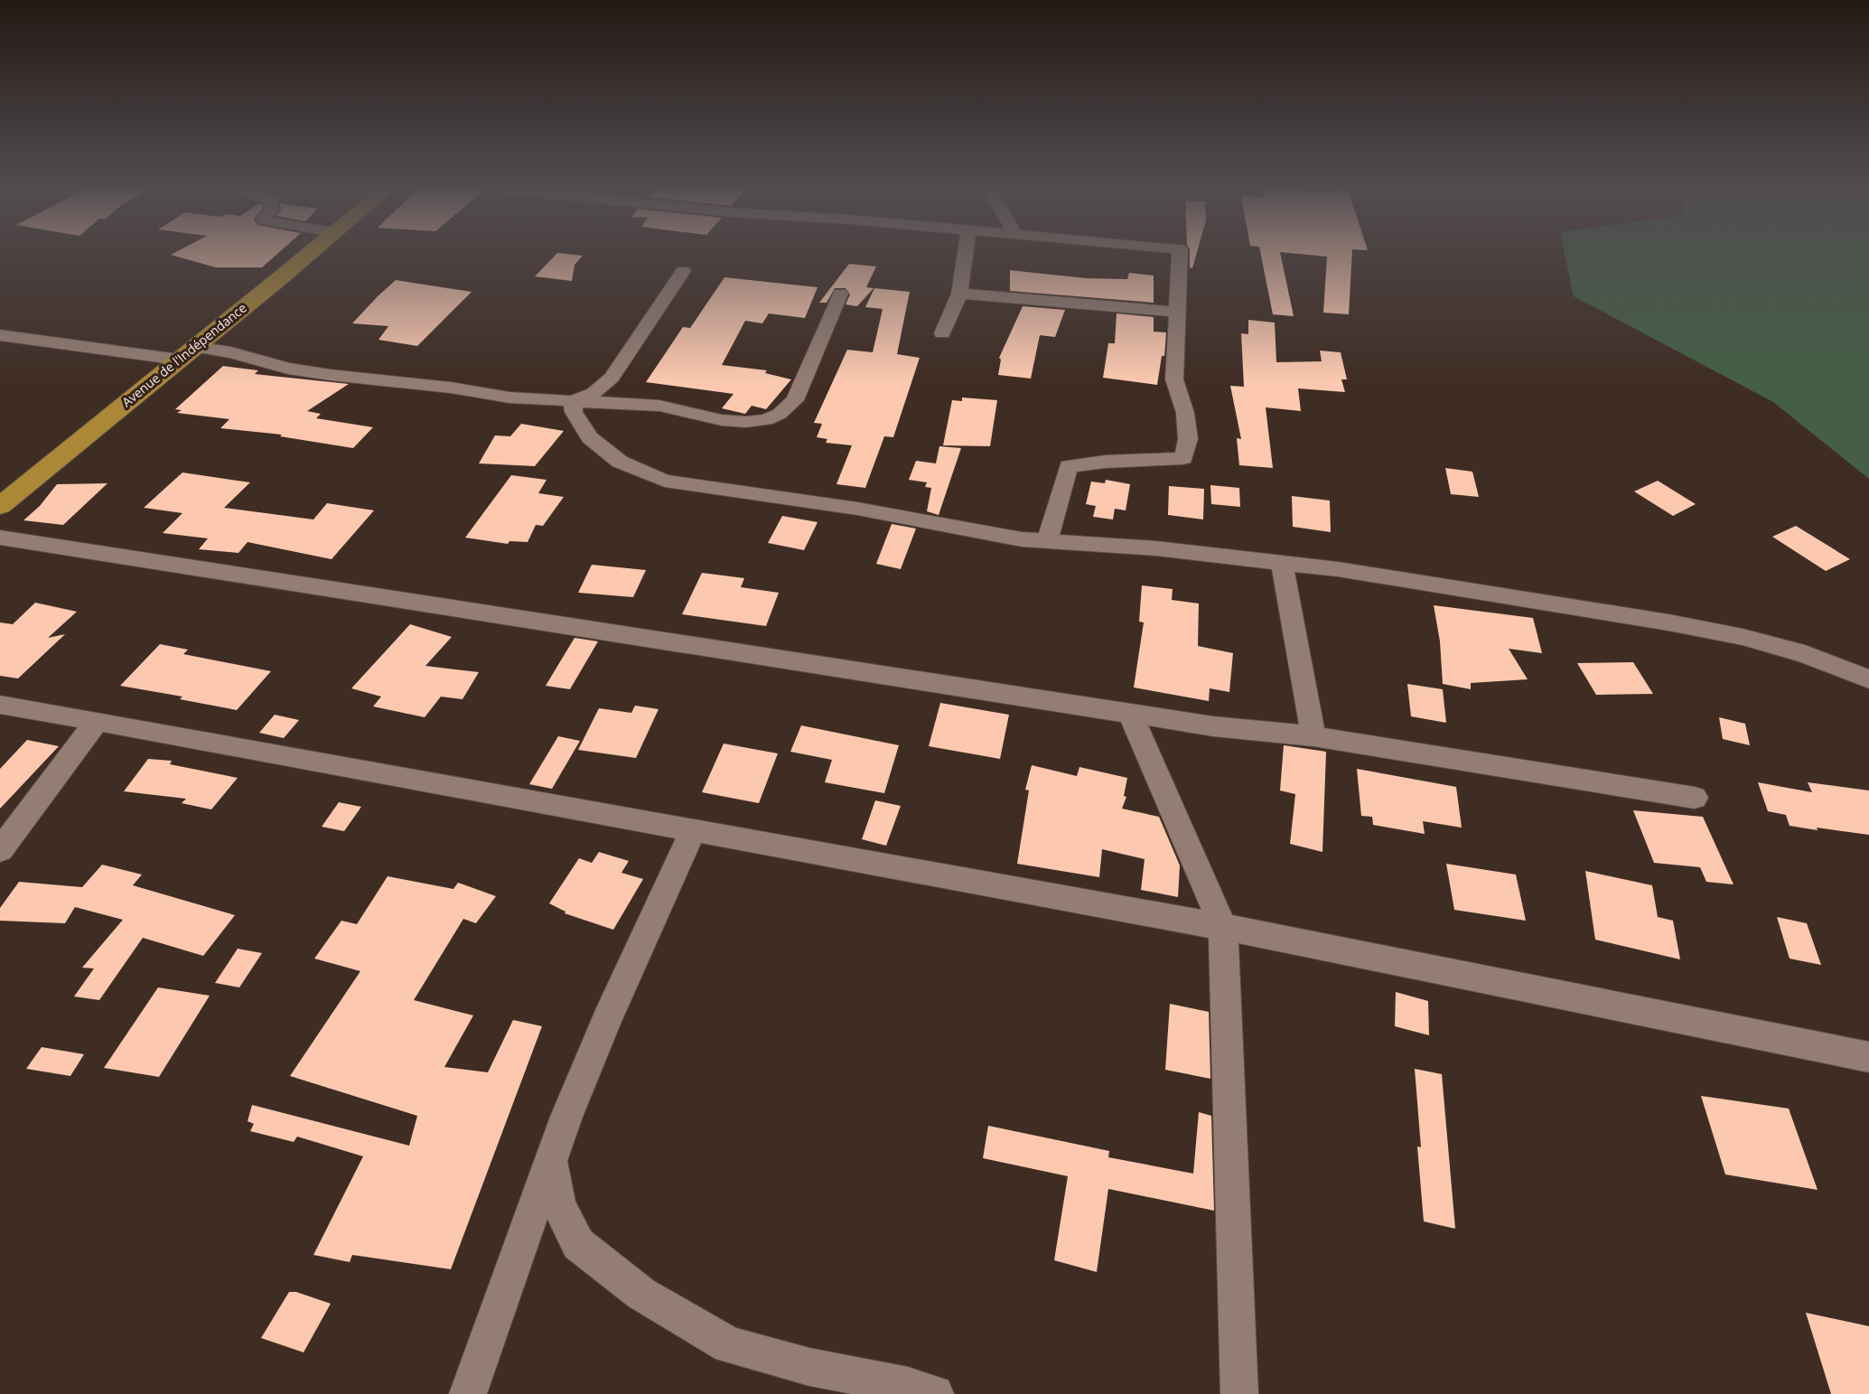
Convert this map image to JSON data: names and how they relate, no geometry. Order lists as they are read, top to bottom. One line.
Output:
{"streets":{"main road":["Avenue de l'Indépendance"]}}
